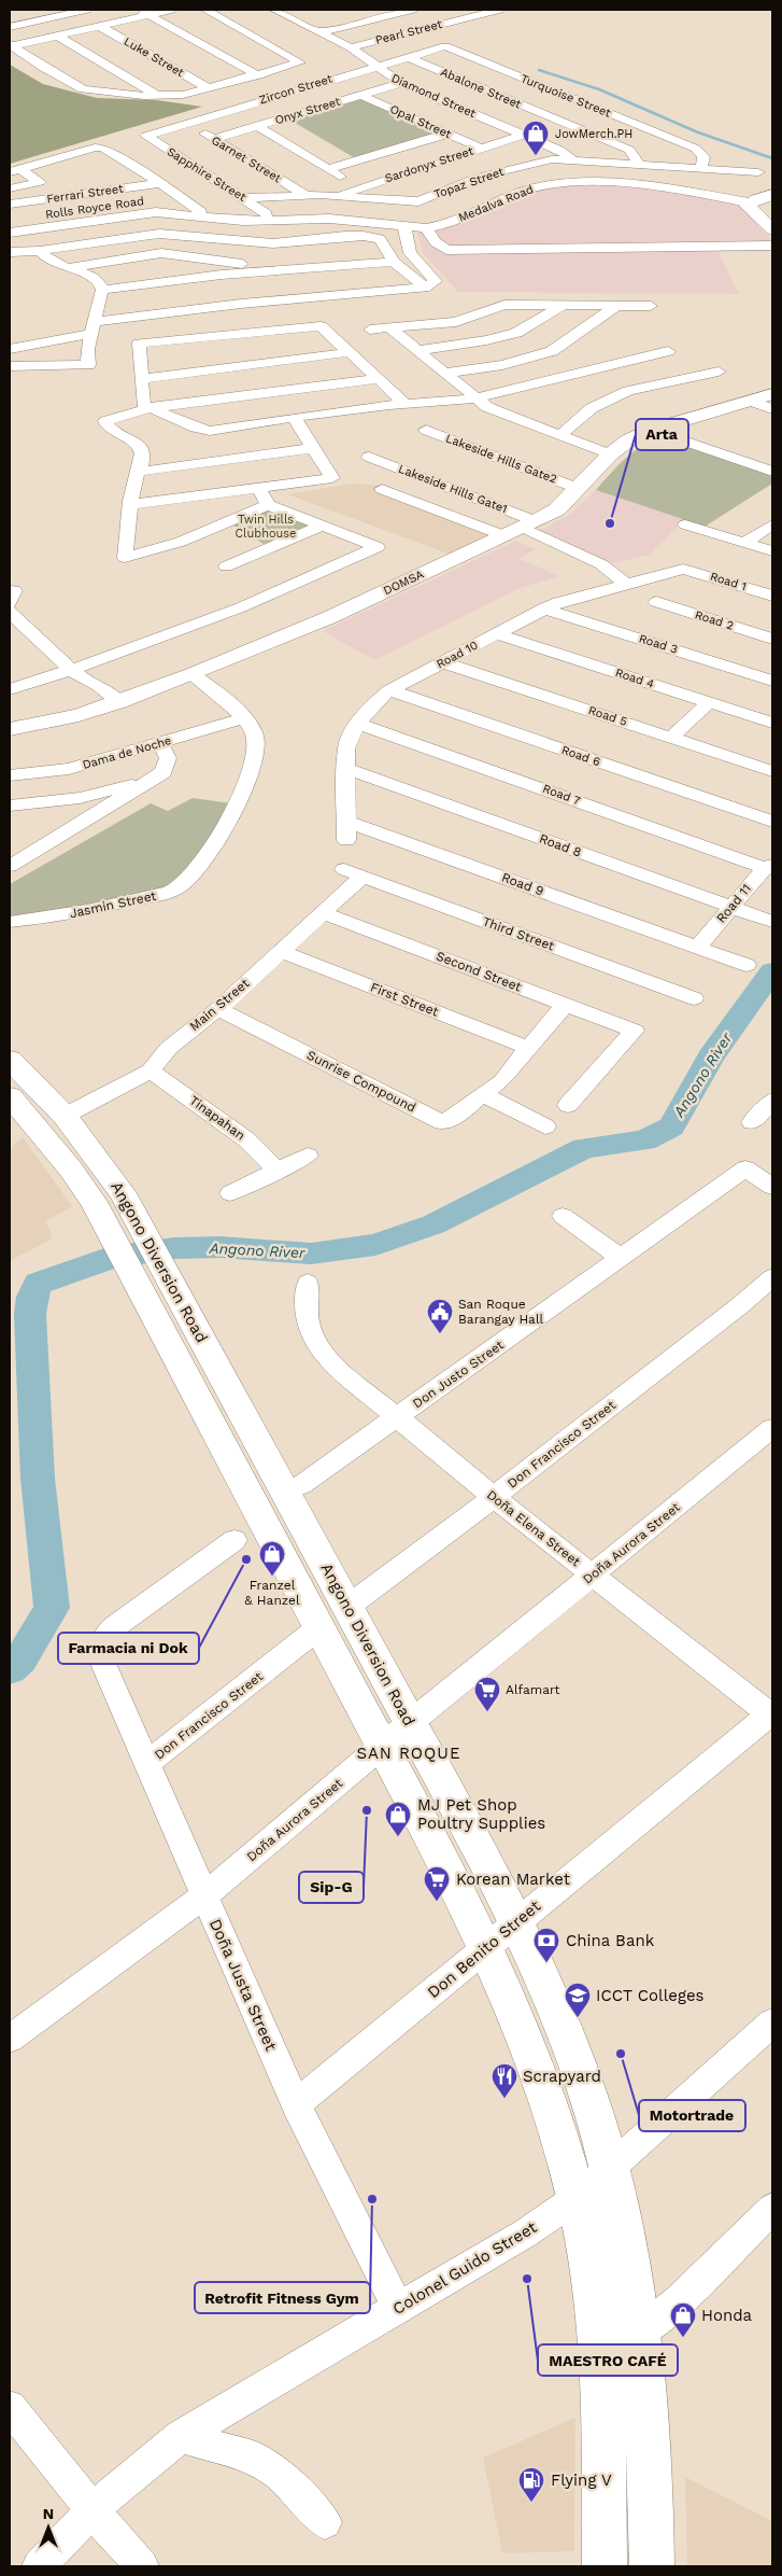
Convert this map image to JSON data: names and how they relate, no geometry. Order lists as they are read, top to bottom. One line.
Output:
{"streets":{"main road":["DOMSA","Angono Diversion Road"],"street":["Pearl Street","Luke Street","Abalone Street","Zircon Street","Diamond Street","Turquoise Street","Onyx Street","Opal Street","Garnet Street","Sardonyx Street","Sapphire Street","Topaz Street","Ferrari Street","Medalva Road","Rolls Royce Road","Lakeside Hills Gate2","Lakeside Hills Gate1","Road 1","Road 2","Road 3","Road 10","Road 4","Road 5","Dama de Noche","Road 6","Road 7","Road 8","Road 9","Road 11","Jasmin Street","Third Street","Second Street","First Street","Main Street","Sunrise Compound","Tinapahan","Don Justo Street","Don Francisco Street","Doña Elena Street","Doña Aurora Street","Don Benito Street","Doña Justa Street","Colonel Guido Street"]},"crossings":[["Pearl Street","Diamond Street"],["Abalone Street","Zircon Street"],["Abalone Street","Topaz Street"],["Zircon Street","Diamond Street"],["Zircon Street","Turquoise Street"],["Zircon Street","Garnet Street"],["Zircon Street","Sapphire Street"],["Diamond Street","Onyx Street"],["Diamond Street","Sardonyx Street"],["Diamond Street","Topaz Street"],["Diamond Street","Medalva Road"],["Turquoise Street","Topaz Street"],["Onyx Street","Opal Street"],["Onyx Street","Garnet Street"],["Opal Street","Sardonyx Street"],["Garnet Street","Topaz Street"],["Sardonyx Street","Topaz Street"],["Sapphire Street","Topaz Street"],["Lakeside Hills Gate2","DOMSA"],["Lakeside Hills Gate1","DOMSA"],["Road 1","Road 10"],["DOMSA","Jasmin Street"],["Road 3","Road 10"],["Road 10","Road 4"],["Road 10","Road 5"],["Road 10","Road 6"],["Road 10","Road 7"],["Road 10","Road 8"],["Road 10","Road 9"],["Dama de Noche","Jasmin Street"],["Road 7","Road 11"],["Road 8","Road 11"],["Road 9","Road 11"],["Third Street","Main Street"],["Second Street","Main Street"],["First Street","Main Street"],["Main Street","Sunrise Compound"],["Main Street","Tinapahan"],["Main Street","Angono Diversion Road"],["Angono Diversion Road","Don Francisco Street"],["Angono Diversion Road","Doña Aurora Street"],["Angono Diversion Road","Don Benito Street"],["Angono Diversion Road","Colonel Guido Street"],["Don Justo Street","Doña Elena Street"],["Don Francisco Street","Doña Elena Street"],["Don Francisco Street","Doña Justa Street"],["Doña Elena Street","Doña Aurora Street"],["Doña Elena Street","Don Benito Street"],["Doña Aurora Street","Doña Justa Street"],["Don Benito Street","Doña Justa Street"],["Doña Justa Street","Colonel Guido Street"]],"districts":["SAN ROQUE"],"water":["Angono River"],"parks":["Twin Hills Clubhouse"],"places":{"shop":["JowMerch.PH","Franzel & Hanzel","MJ Pet Shop Poultry Supplies","Honda"],"other":["Arta","Farmacia ni Dok","Sip-G","Motortrade","Retrofit Fitness Gym","MAESTRO CAFÉ"],"public building":["San Roque Barangay Hall"],"supermarket":["Alfamart","Korean Market"],"bank":["China Bank"],"school or university":["ICCT Colleges"],"restaurant":["Scrapyard"],"fuel station":["Flying V"]},"north":"top"}
